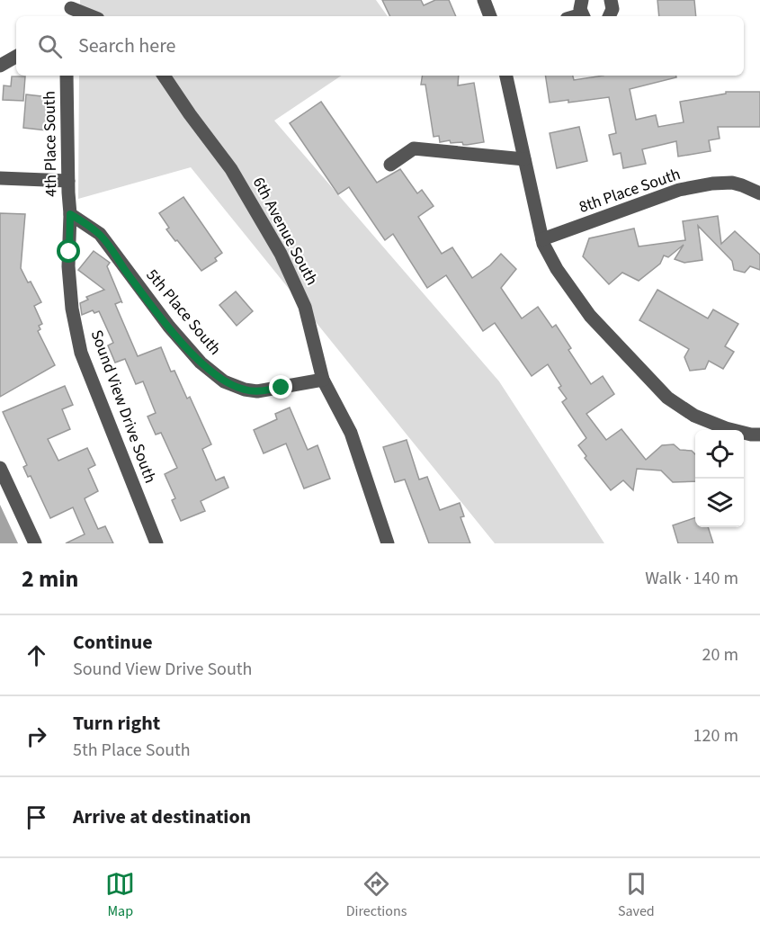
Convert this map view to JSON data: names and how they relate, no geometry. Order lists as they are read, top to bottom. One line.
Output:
{"streets":{"street":["4th Place South","8th Place South","6th Avenue South","5th Place South","Sound View Drive South"]},"crossings":[["4th Place South","5th Place South"],["4th Place South","Sound View Drive South"],["6th Avenue South","5th Place South"],["5th Place South","Sound View Drive South"]],"page":{"search":"Search here","heading":["2 min","Walk · 140 m"],"list":[["Continue","Sound View Drive South","20 m"],["Turn right","5th Place South","120 m"],"Arrive at destination"],"nav":["Map","Directions","Saved"]}}
